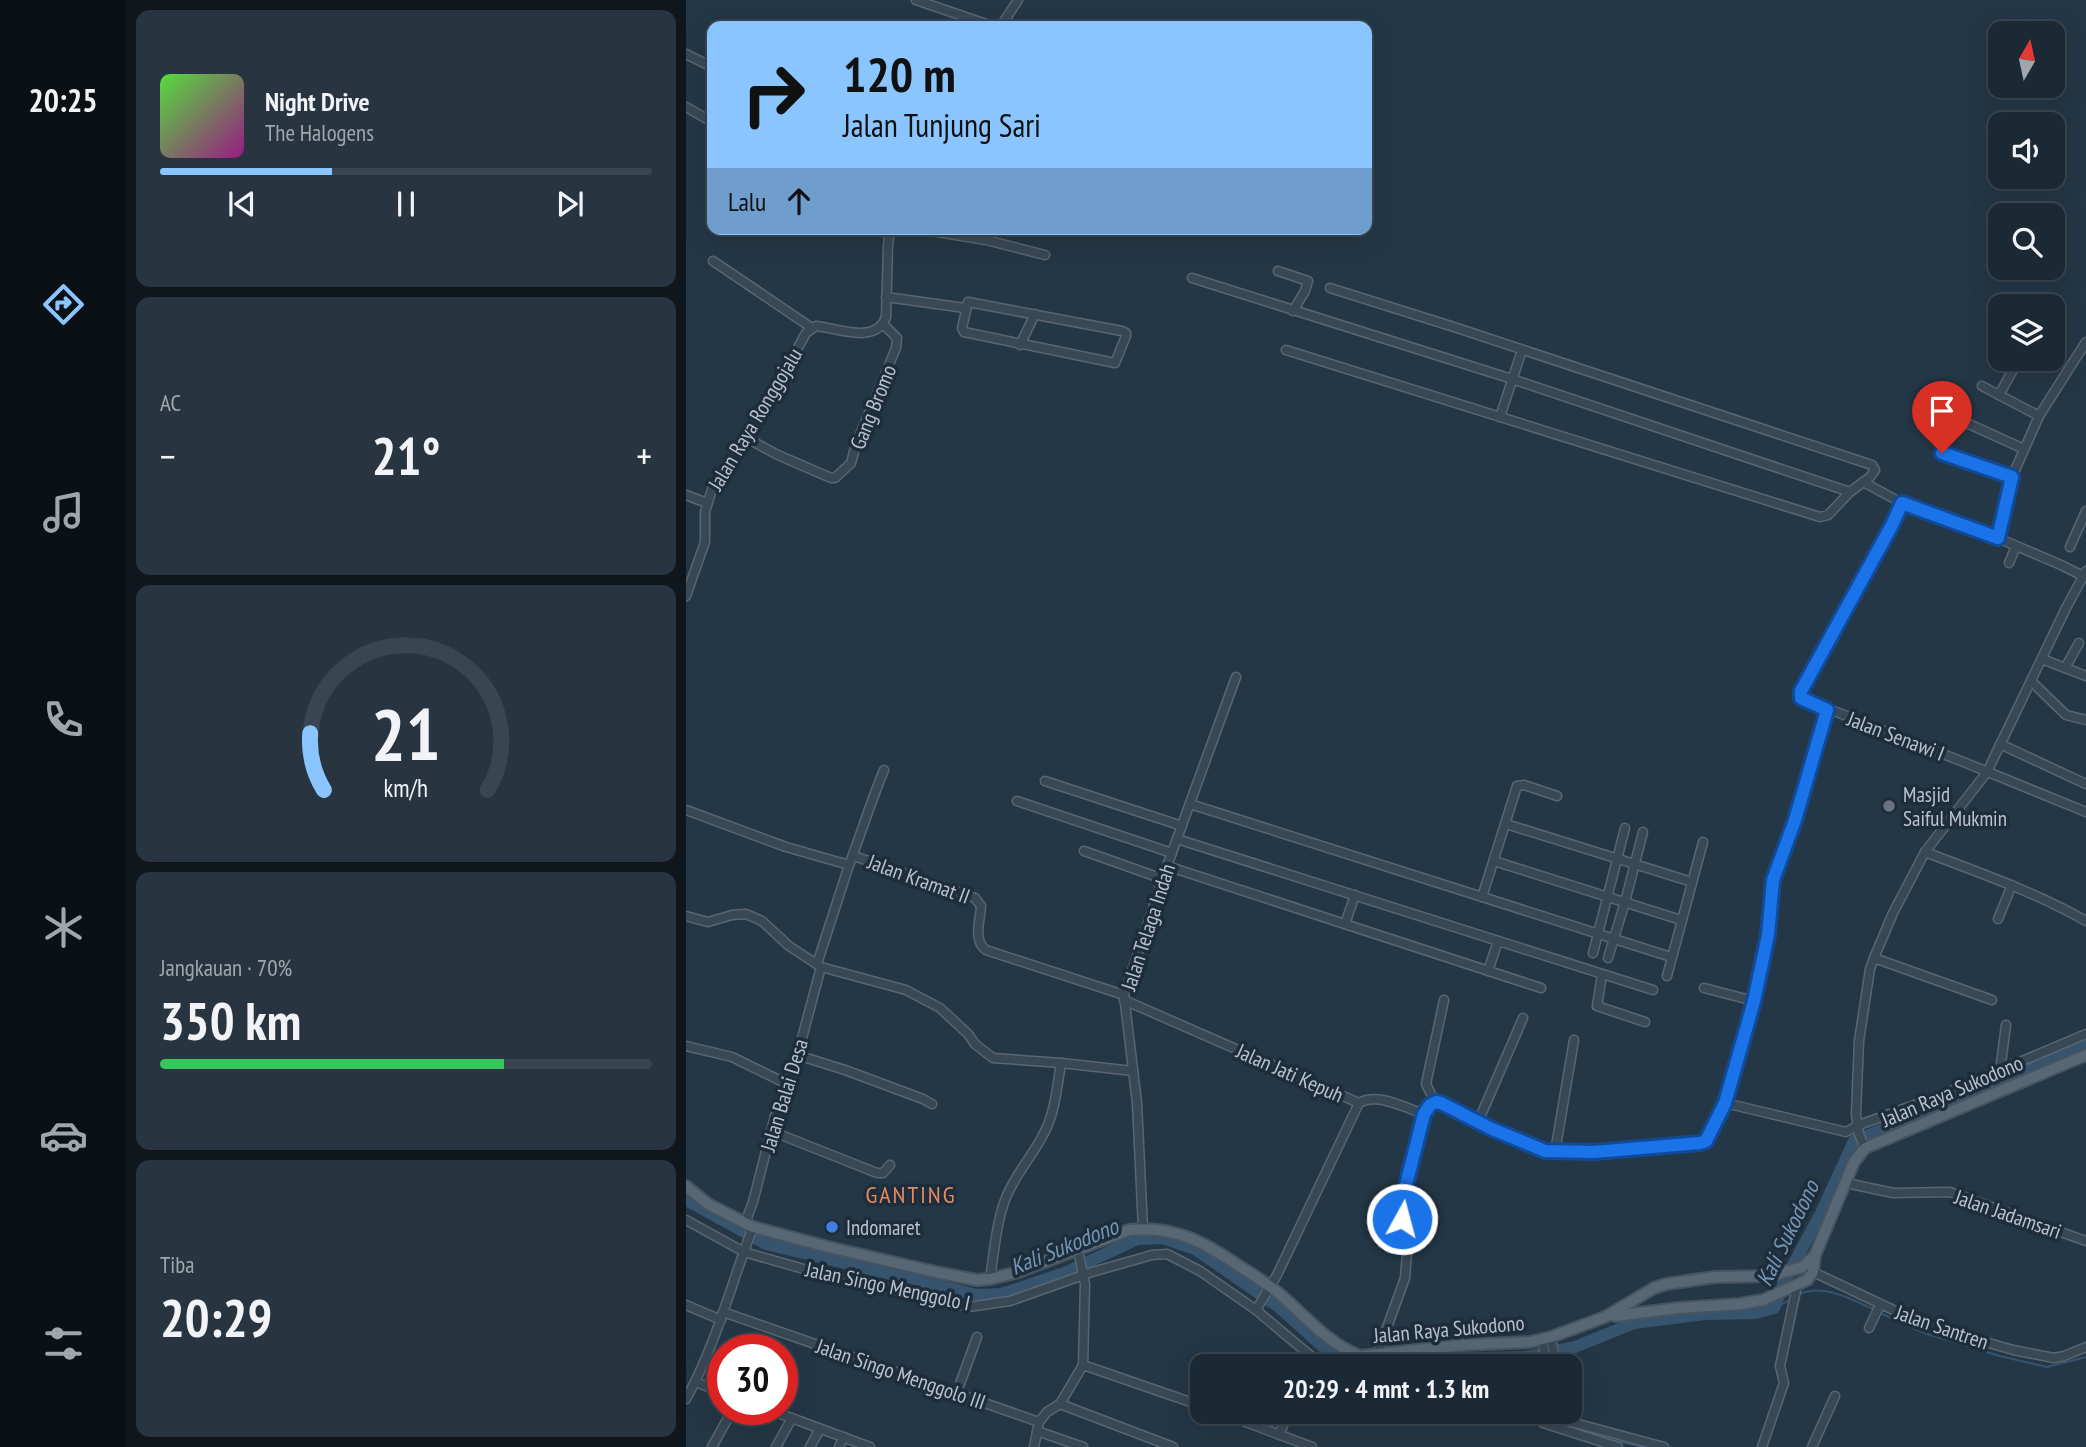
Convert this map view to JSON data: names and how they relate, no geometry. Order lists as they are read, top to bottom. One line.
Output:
{"streets":{"main road":["Jalan Raya Sukodono"],"street":["Gang Bromo","Jalan Raya Ronggojalu","Jalan Senawi I","Jalan Kramat II","Jalan Telaga Indah","Jalan Jati Kepuh","Jalan Balai Desa","Jalan Jadamsari","Jalan Singo Menggolo I","Jalan Santren","Jalan Singo Menggolo III"]},"crossings":[["Gang Bromo","Jalan Raya Ronggojalu"],["Jalan Kramat II","Jalan Jati Kepuh"],["Jalan Kramat II","Jalan Balai Desa"],["Jalan Telaga Indah","Jalan Jati Kepuh"],["Jalan Telaga Indah","Jalan Raya Sukodono"],["Jalan Jati Kepuh","Jalan Raya Sukodono"],["Jalan Jati Kepuh","Jalan Singo Menggolo I"],["Jalan Raya Sukodono","Jalan Balai Desa"],["Jalan Raya Sukodono","Jalan Jadamsari"],["Jalan Raya Sukodono","Jalan Santren"],["Jalan Balai Desa","Jalan Singo Menggolo I"],["Jalan Balai Desa","Jalan Singo Menggolo III"]],"districts":["GANTING"],"water":["Kali Sukodono"],"places":["Masjid Saiful Mukmin","Indomaret"],"north":"top","page":{"tabs":"20:25","turn":["120 m","Jalan Tunjung Sari"],"song":["Night Drive","The Halogens"],"then":"Lalu","tile":["AC",["Jangkauan · 70%","350 km"],["Tiba","20:29"]],"heat":["−","21°","+"],"limit":"30","trip":"20:29 · 4 mnt · 1.3 km","gauge":["21","km/h"]}}
